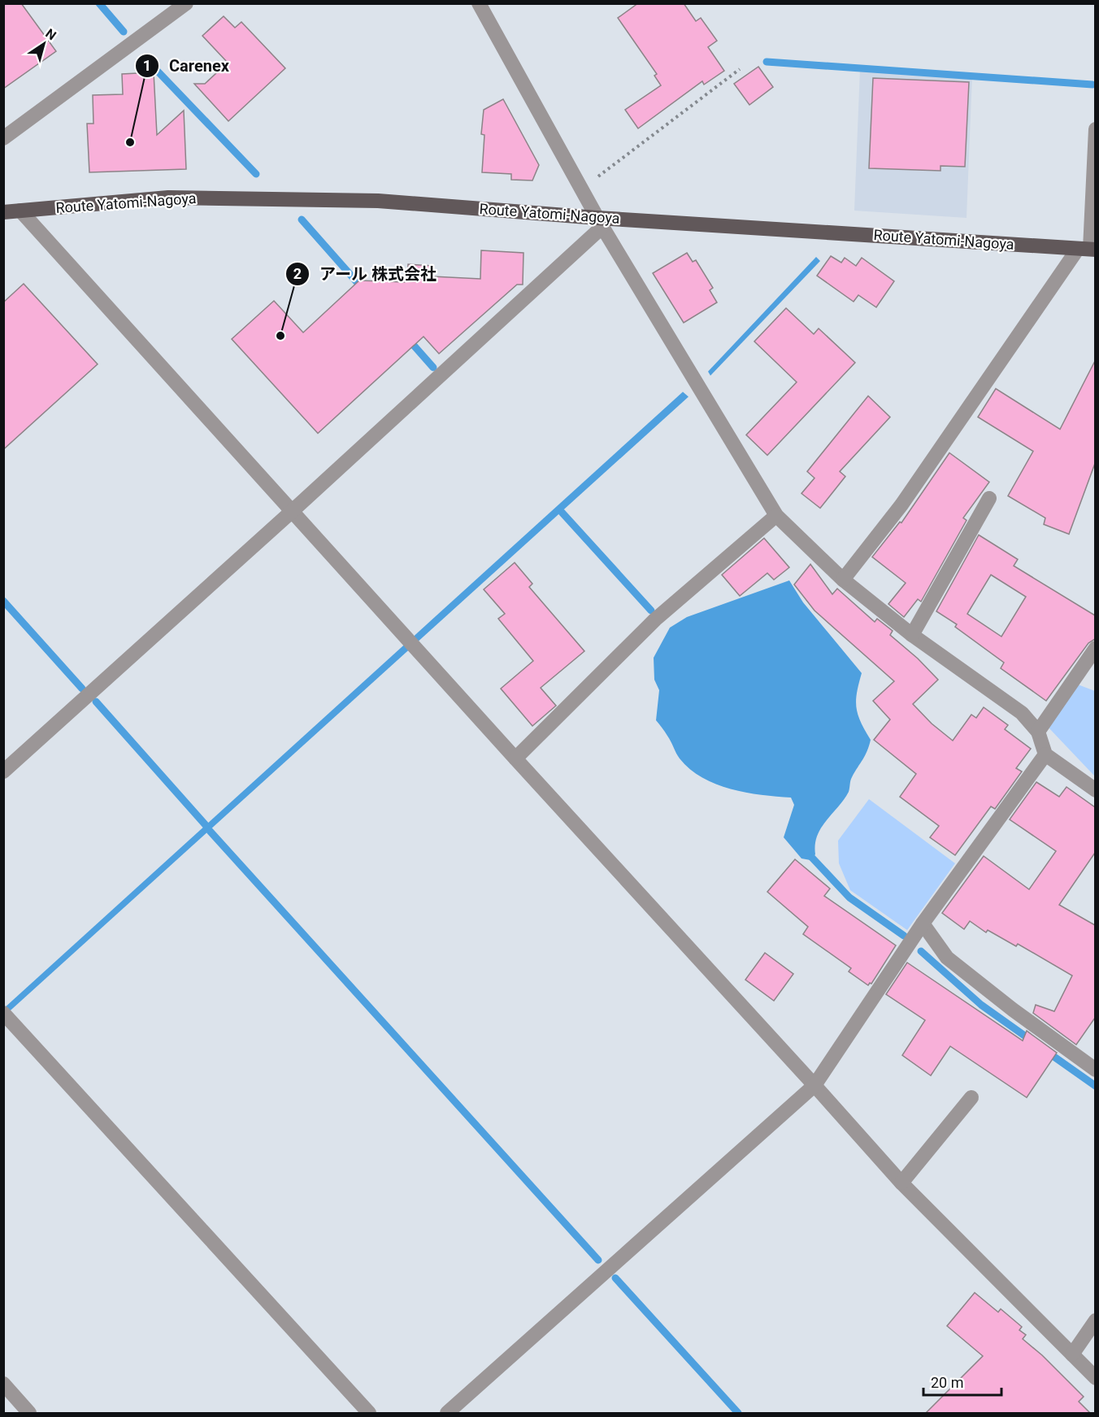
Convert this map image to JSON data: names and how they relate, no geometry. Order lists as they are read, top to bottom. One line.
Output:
{"streets":{"main road":["Route Yatomi-Nagoya"]},"places":["Carenex","アール 株式会社"],"scale_bar":"20 m","north":"top right"}
